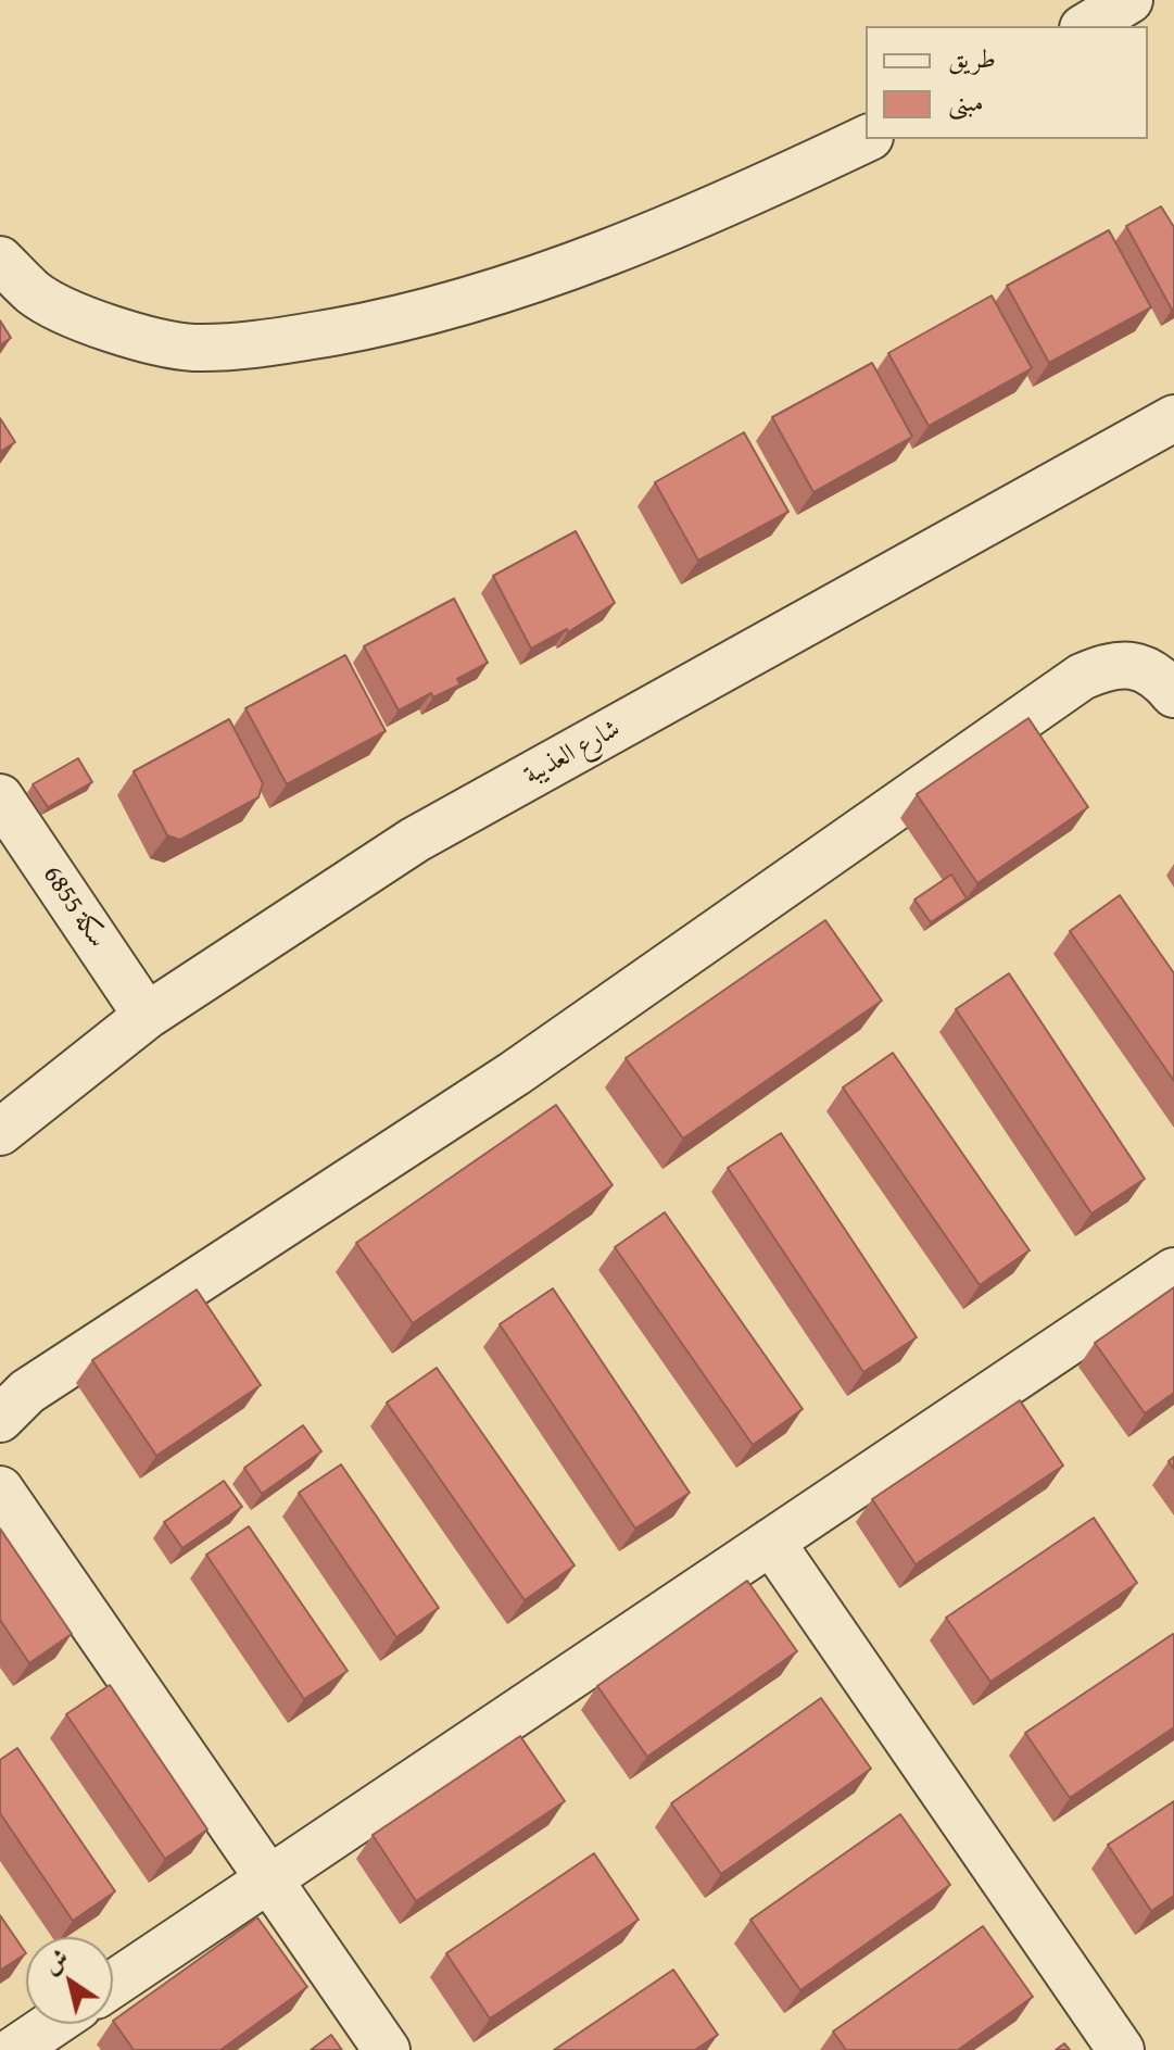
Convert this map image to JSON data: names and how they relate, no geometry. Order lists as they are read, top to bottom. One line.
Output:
{"streets":{"street":["شارع العذيبة","سكة 6855"]},"crossings":[["شارع العذيبة","سكة 6855"]],"legend":["طريق","مبنى"],"north":"top left"}
